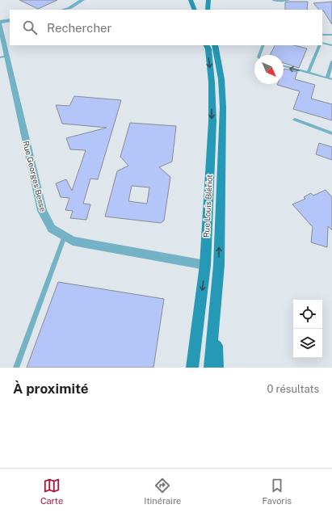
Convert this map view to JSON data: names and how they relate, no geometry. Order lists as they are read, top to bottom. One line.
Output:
{"streets":{"main road":["Rue Louis Blériot"],"street":["Rue Georges Besse"]},"crossings":[["Rue Georges Besse","Rue Louis Blériot"]],"north":"bottom right","page":{"search":"Rechercher","heading":["À proximité","0 résultats"],"nav":["Carte","Itinéraire","Favoris"]}}
